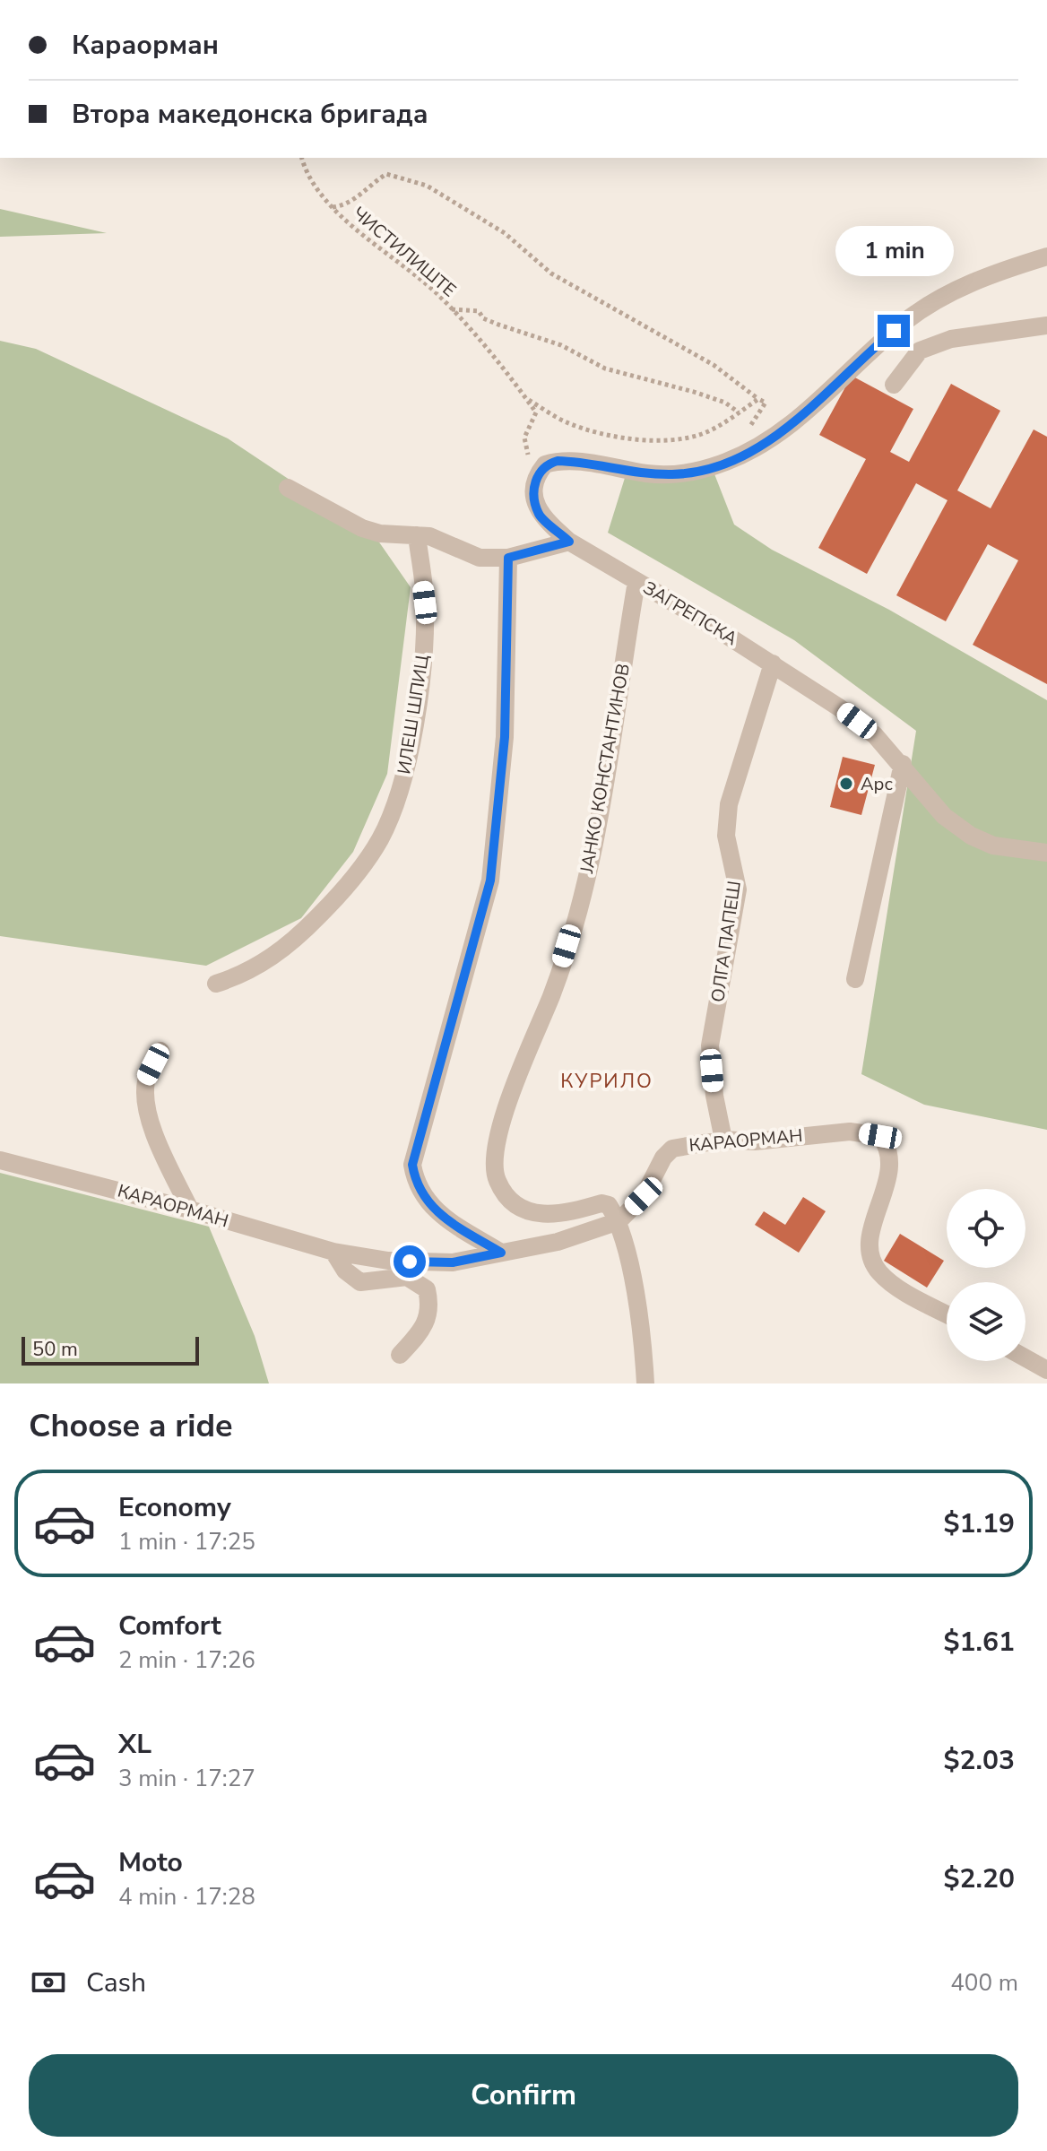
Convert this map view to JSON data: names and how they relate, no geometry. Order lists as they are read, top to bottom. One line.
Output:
{"streets":{"street":["ЗАГРЕПСКА","ИЛЕШ ШПИЦ","ЈАНКО КОНСТАНТИНОВ","ОЛГА ПАПЕШ","КАРАОРМАН"],"path":["ЧИСТИЛИШТЕ"]},"crossings":[["ЗАГРЕПСКА","ЈАНКО КОНСТАНТИНОВ"],["ЗАГРЕПСКА","ОЛГА ПАПЕШ"],["ЈАНКО КОНСТАНТИНОВ","КАРАОРМАН"],["ОЛГА ПАПЕШ","КАРАОРМАН"]],"districts":["КУРИЛО"],"places":["Арс"],"scale_bar":"50 m","page":{"banner":["Караорман","Втора македонска бригада"],"bubble":"1 min","scale":"50 m","heading":"Choose a ride","list":[{"name":"Economy","note":"1 min · 17:25","value":"$1.19"},{"name":"Comfort","note":"2 min · 17:26","value":"$1.61"},{"name":"XL","note":"3 min · 17:27","value":"$2.03"},{"name":"Moto","note":"4 min · 17:28","value":"$2.20"}],"pay":["Cash","400 m"],"buttons":"Confirm"}}
